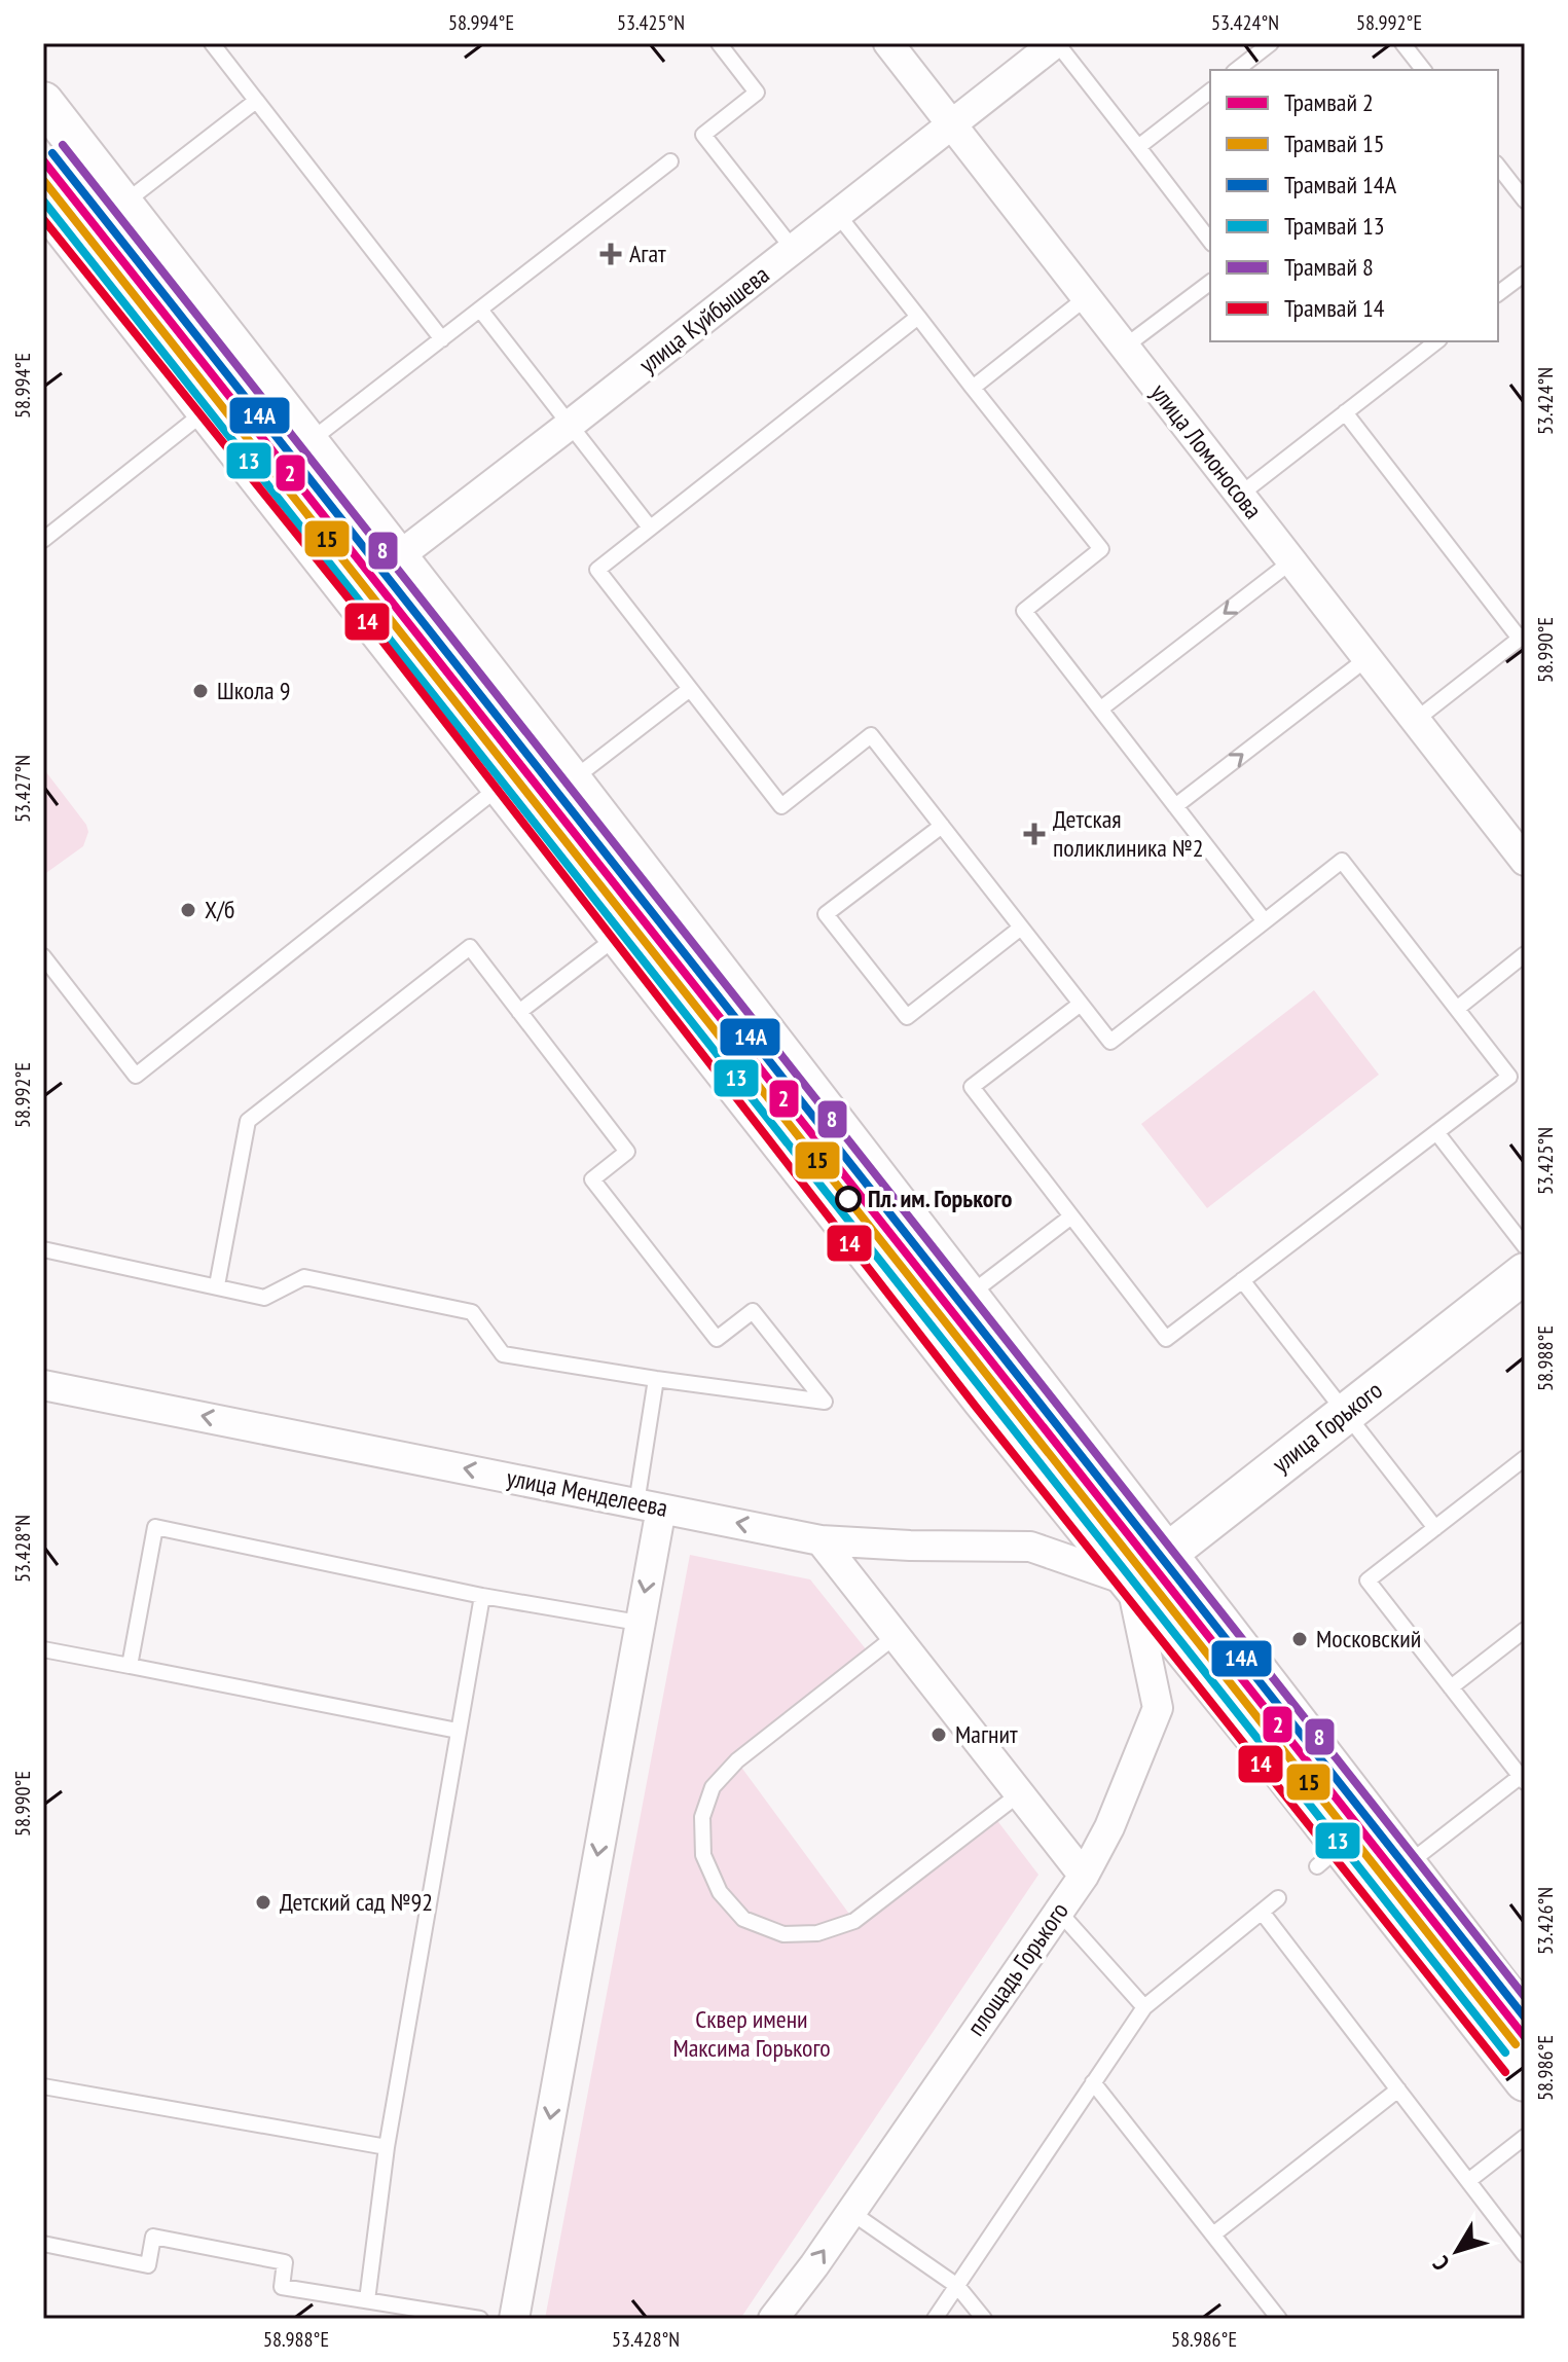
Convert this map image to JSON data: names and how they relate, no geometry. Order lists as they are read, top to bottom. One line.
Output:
{"streets":{"main road":["улица Горького"],"street":["улица Куйбышева","улица Ломоносова","улица Менделеева","площадь Горького"]},"crossings":[["улица Куйбышева","улица Ломоносова"],["улица Горького","улица Менделеева"],["улица Горького","площадь Горького"],["улица Менделеева","площадь Горького"]],"one_way":["улица Менделеева","площадь Горького"],"parks":["Сквер имени Максима Горького"],"places":{"health":["Агат","Детская поликлиника №2"],"other":["Школа 9","Х/б","Пл. им. Горького","Московский","Магнит","Детский сад №92"]},"lines":["tram line 8","tram line 14А","tram line 2","tram line 15","tram line 13","tram line 14"],"legend":["Трамвай 2","Трамвай 15","Трамвай 14А","Трамвай 13","Трамвай 8","Трамвай 14"],"north":"bottom left","coordinates":["58.994°E","53.425°N","53.424°N","58.992°E","58.990°E","53.427°N","58.988°E","53.428°N","53.426°N","58.986°E"]}
